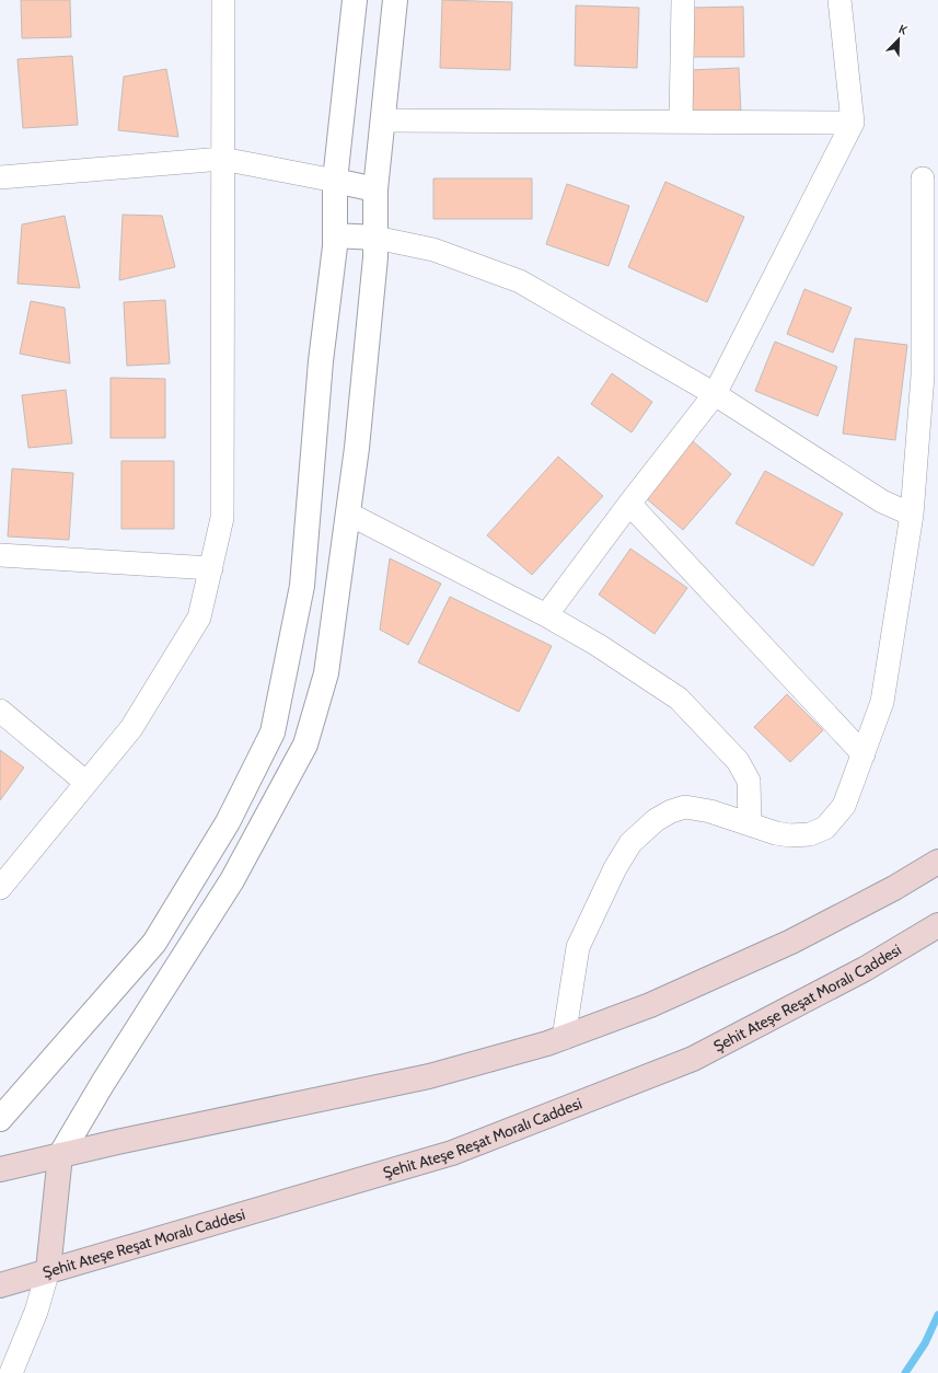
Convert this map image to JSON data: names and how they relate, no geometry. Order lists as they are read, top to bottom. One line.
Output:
{"streets":{"main road":["Şehit Ateşe Reşat Moralı Caddesi"]},"north":"top right"}
